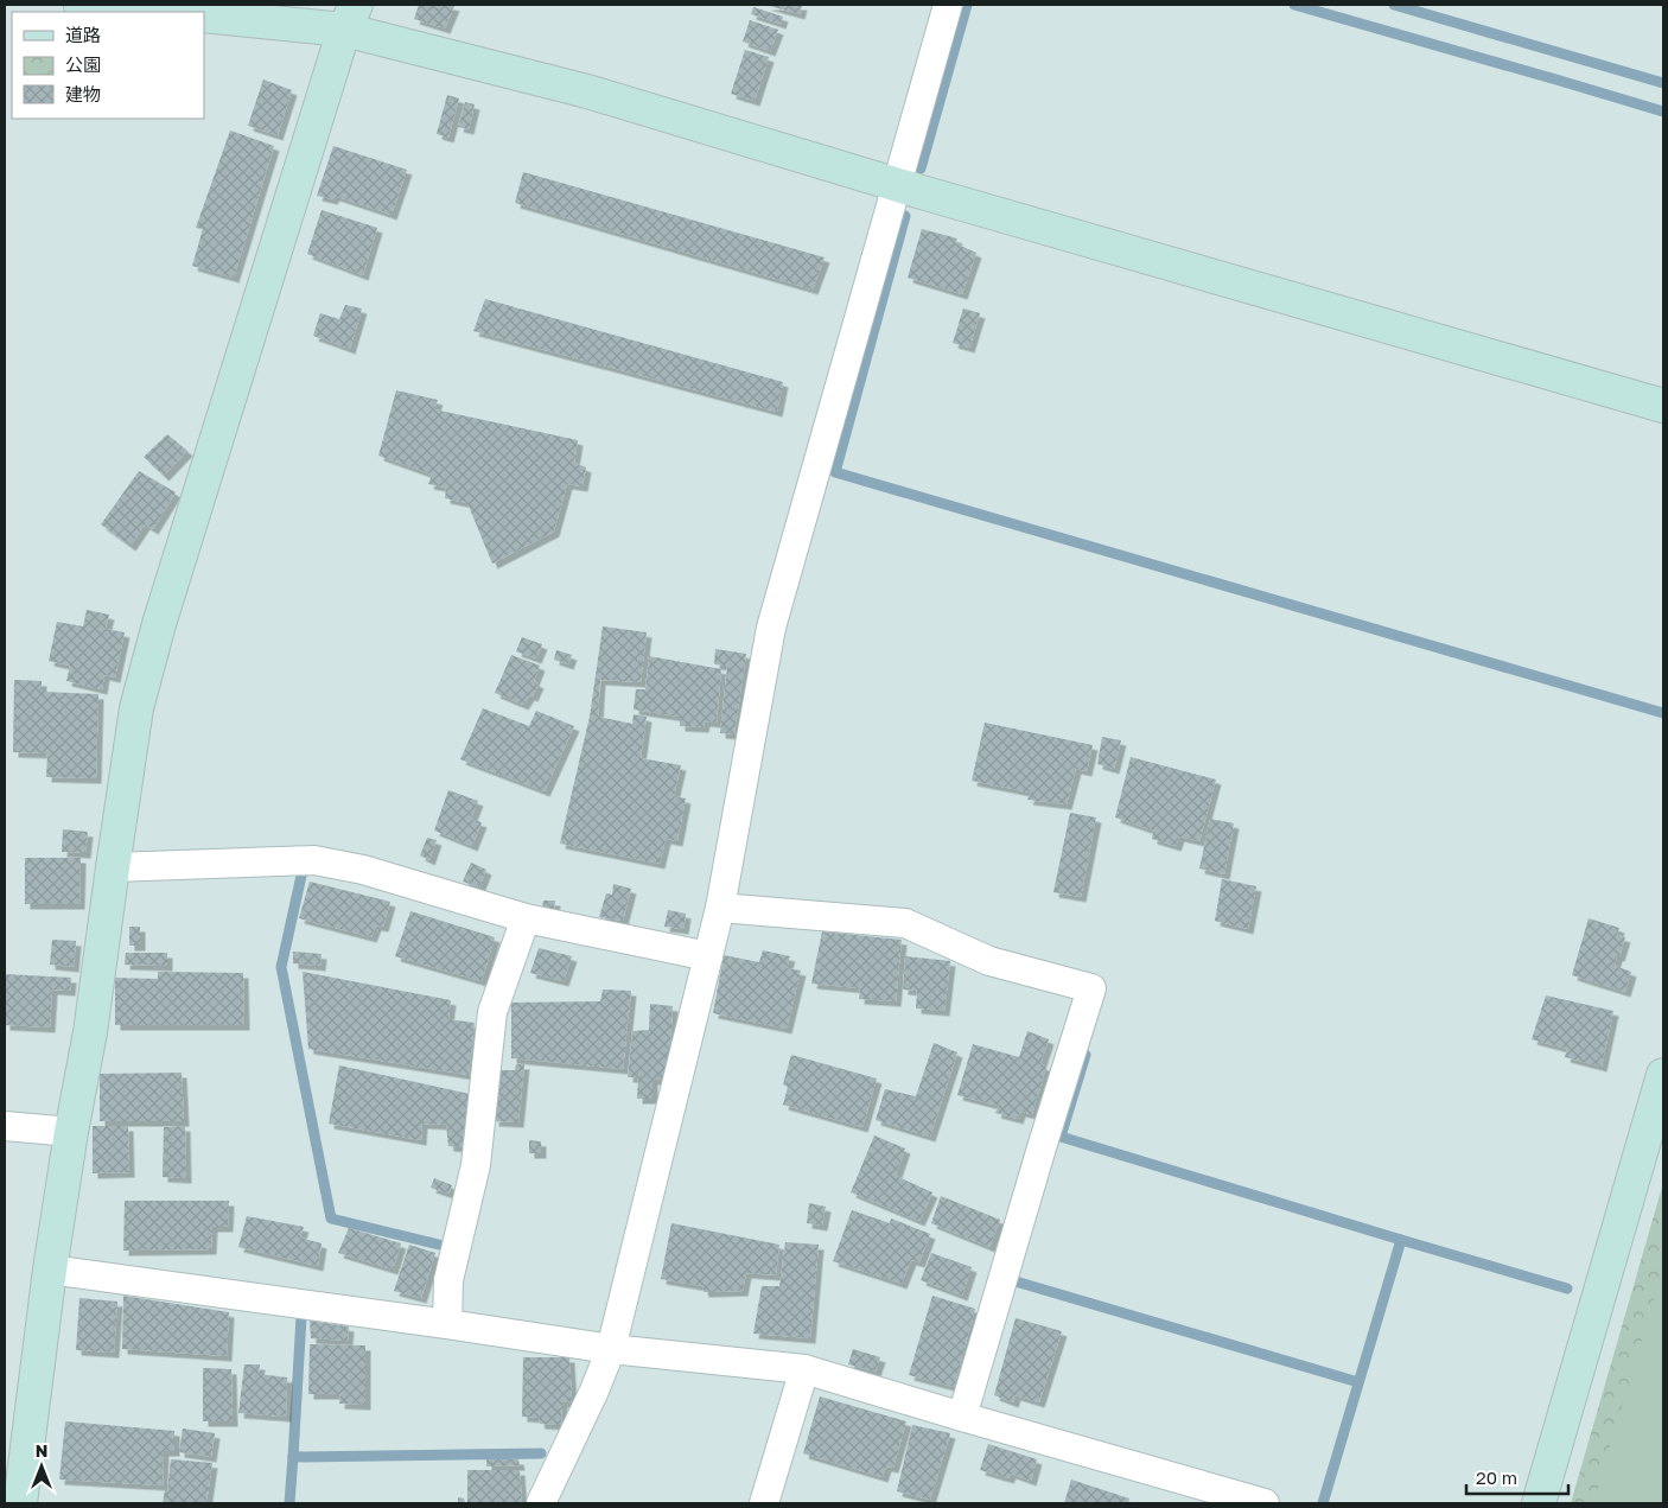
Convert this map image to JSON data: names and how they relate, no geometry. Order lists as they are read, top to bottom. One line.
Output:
{"legend":["道路","公園","建物"],"scale_bar":"20 m","north":"top"}
